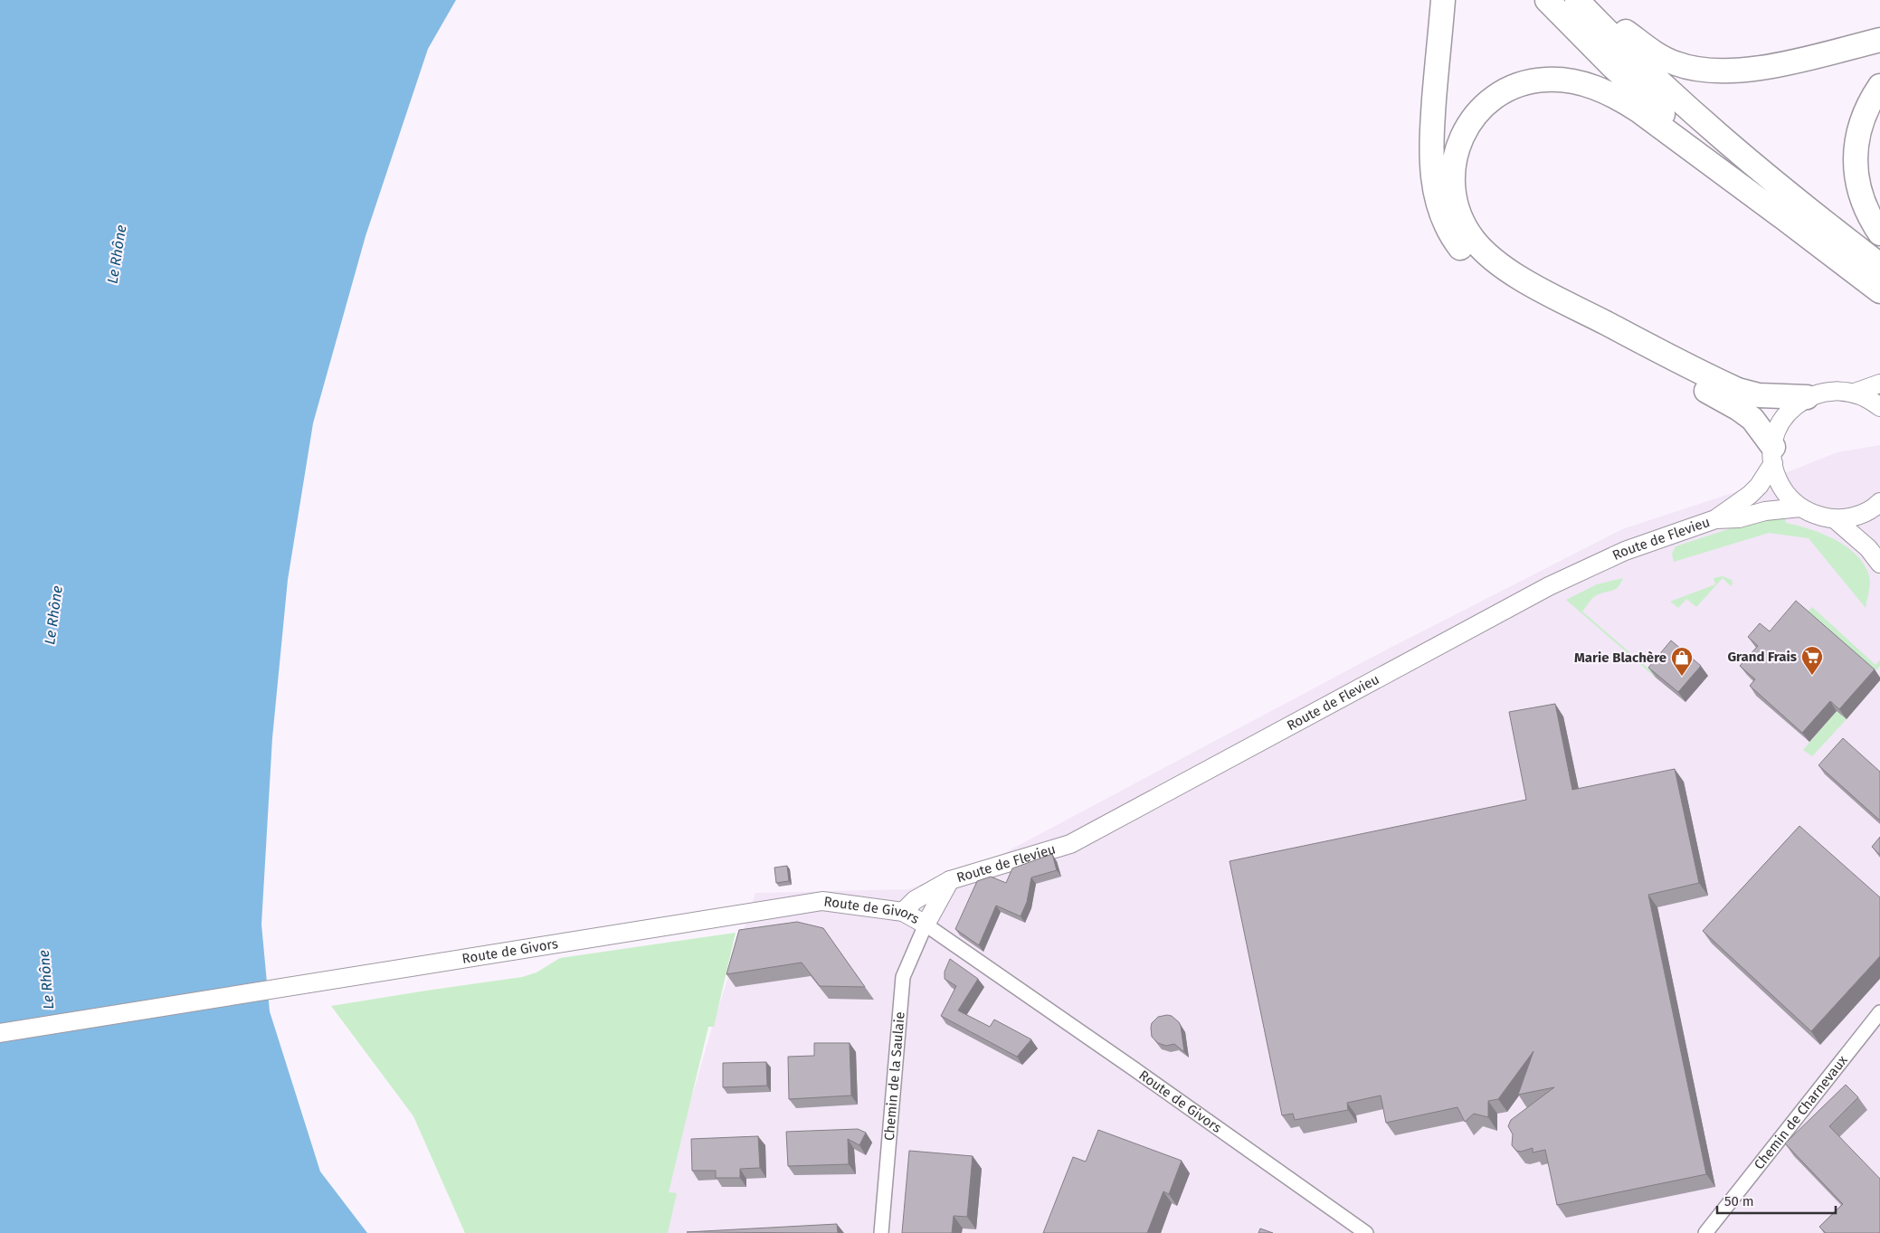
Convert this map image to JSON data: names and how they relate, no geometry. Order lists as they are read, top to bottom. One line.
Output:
{"streets":{"street":["Route de Flevieu","Route de Givors","Chemin de la Saulaie","Chemin de Charnevaux"]},"crossings":[["Route de Flevieu","Route de Givors"],["Route de Flevieu","Chemin de la Saulaie"],["Route de Givors","Chemin de la Saulaie"]],"water":["Le Rhône"],"places":{"supermarket":["Grand Frais"],"shop":["Marie Blachère"]},"scale_bar":"50 m"}
